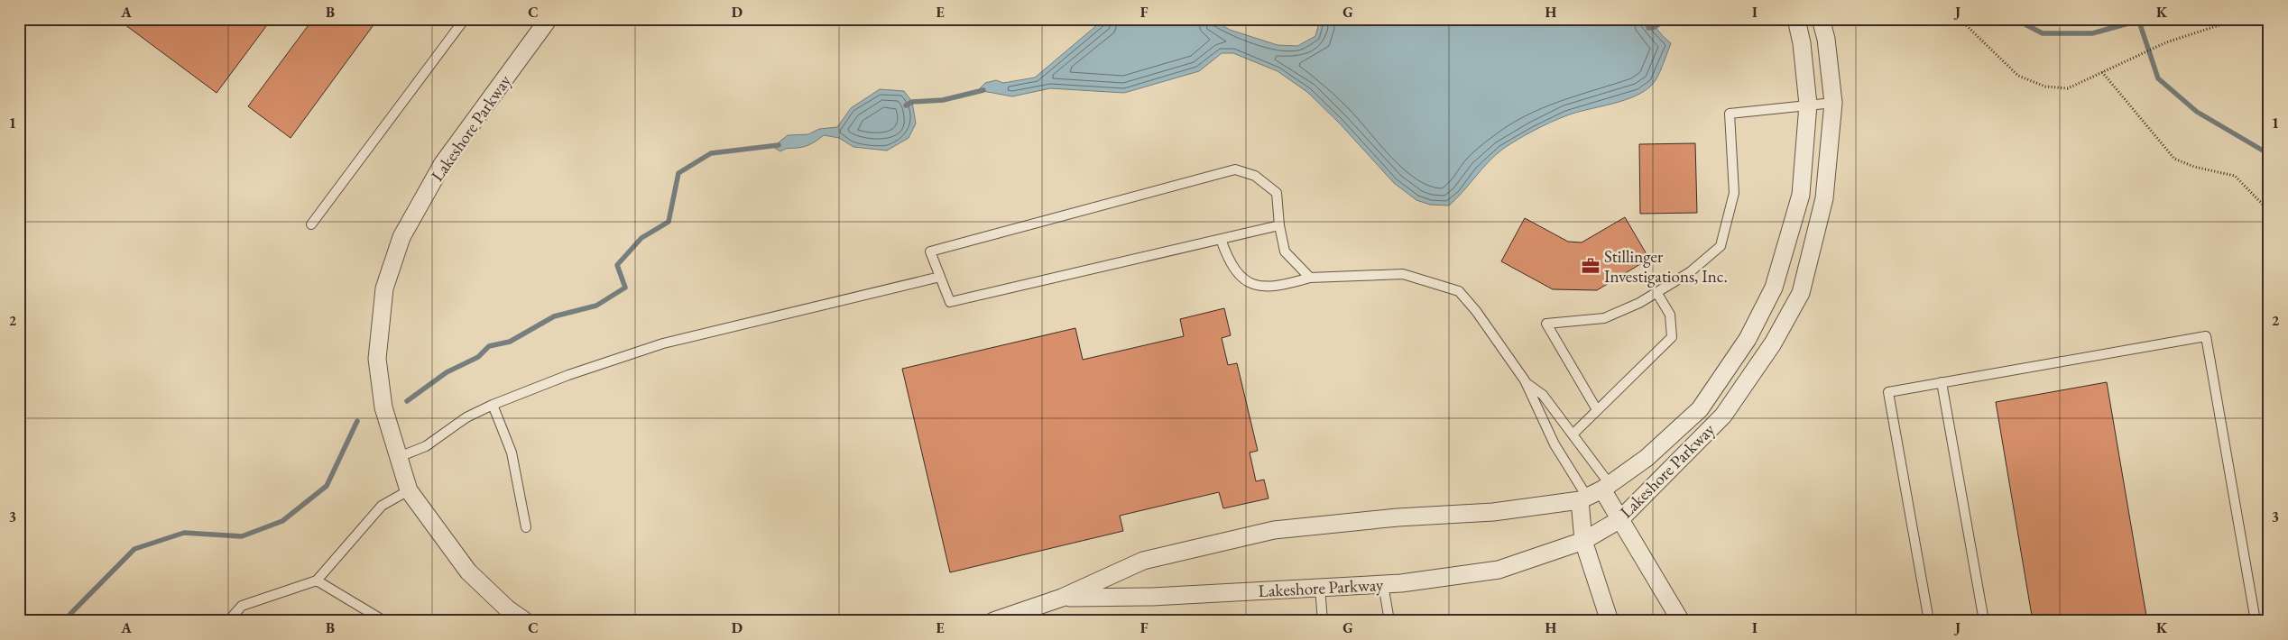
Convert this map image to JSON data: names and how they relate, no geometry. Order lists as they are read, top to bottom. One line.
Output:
{"streets":{"street":["Lakeshore Parkway"]},"places":{"office":["Stillinger Investigations, Inc."]},"grid":{"columns":["A","B","C","D","E","F","G","H","I","J","K"],"rows":["1","2","3"]}}
